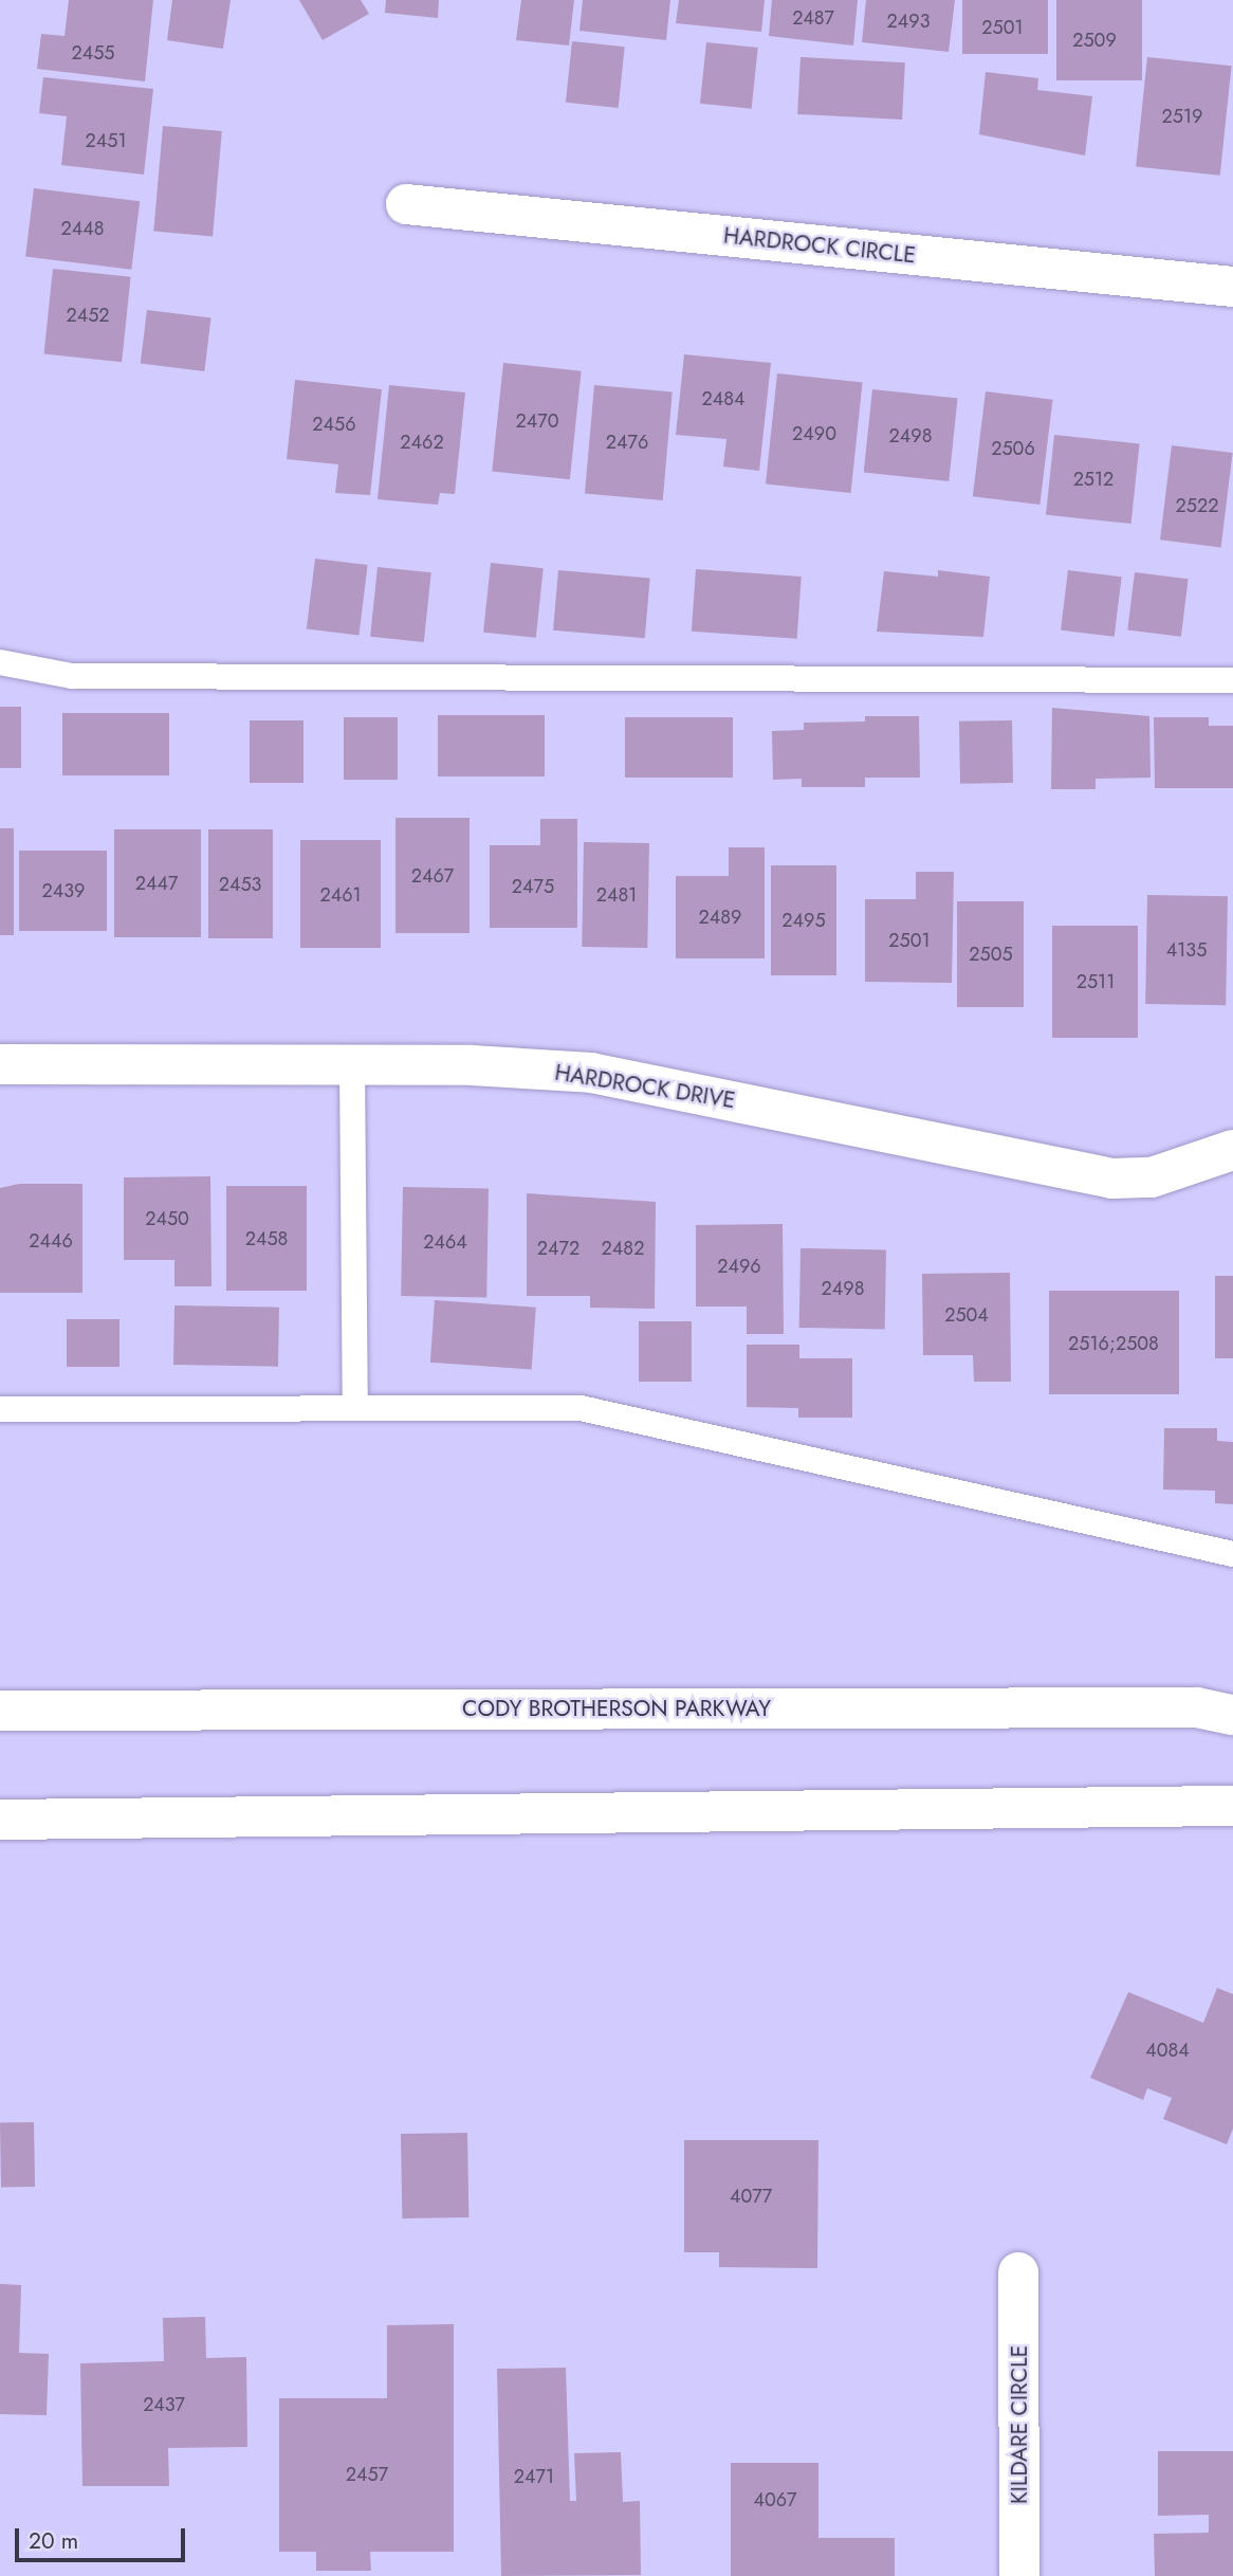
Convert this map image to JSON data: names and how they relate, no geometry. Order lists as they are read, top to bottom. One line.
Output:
{"streets":{"main road":["HARDROCK CIRCLE","HARDROCK DRIVE","CODY BROTHERSON PARKWAY","KILDARE CIRCLE"]},"house_numbers":["2487","2493","2501","2509","2455","2519","2451","2448","2452","2484","2470","2456","2490","2498","2462","2476","2506","2512","2522","2467","2447","2453","2475","2439","2461","2481","2489","2495","2501","4135","2505","2511","2450","2458","2446","2464","2472","2482","2496","2498","2504","2516;2508","4084","4077","2437","2457","2471","4067"],"scale_bar":"20 m"}
